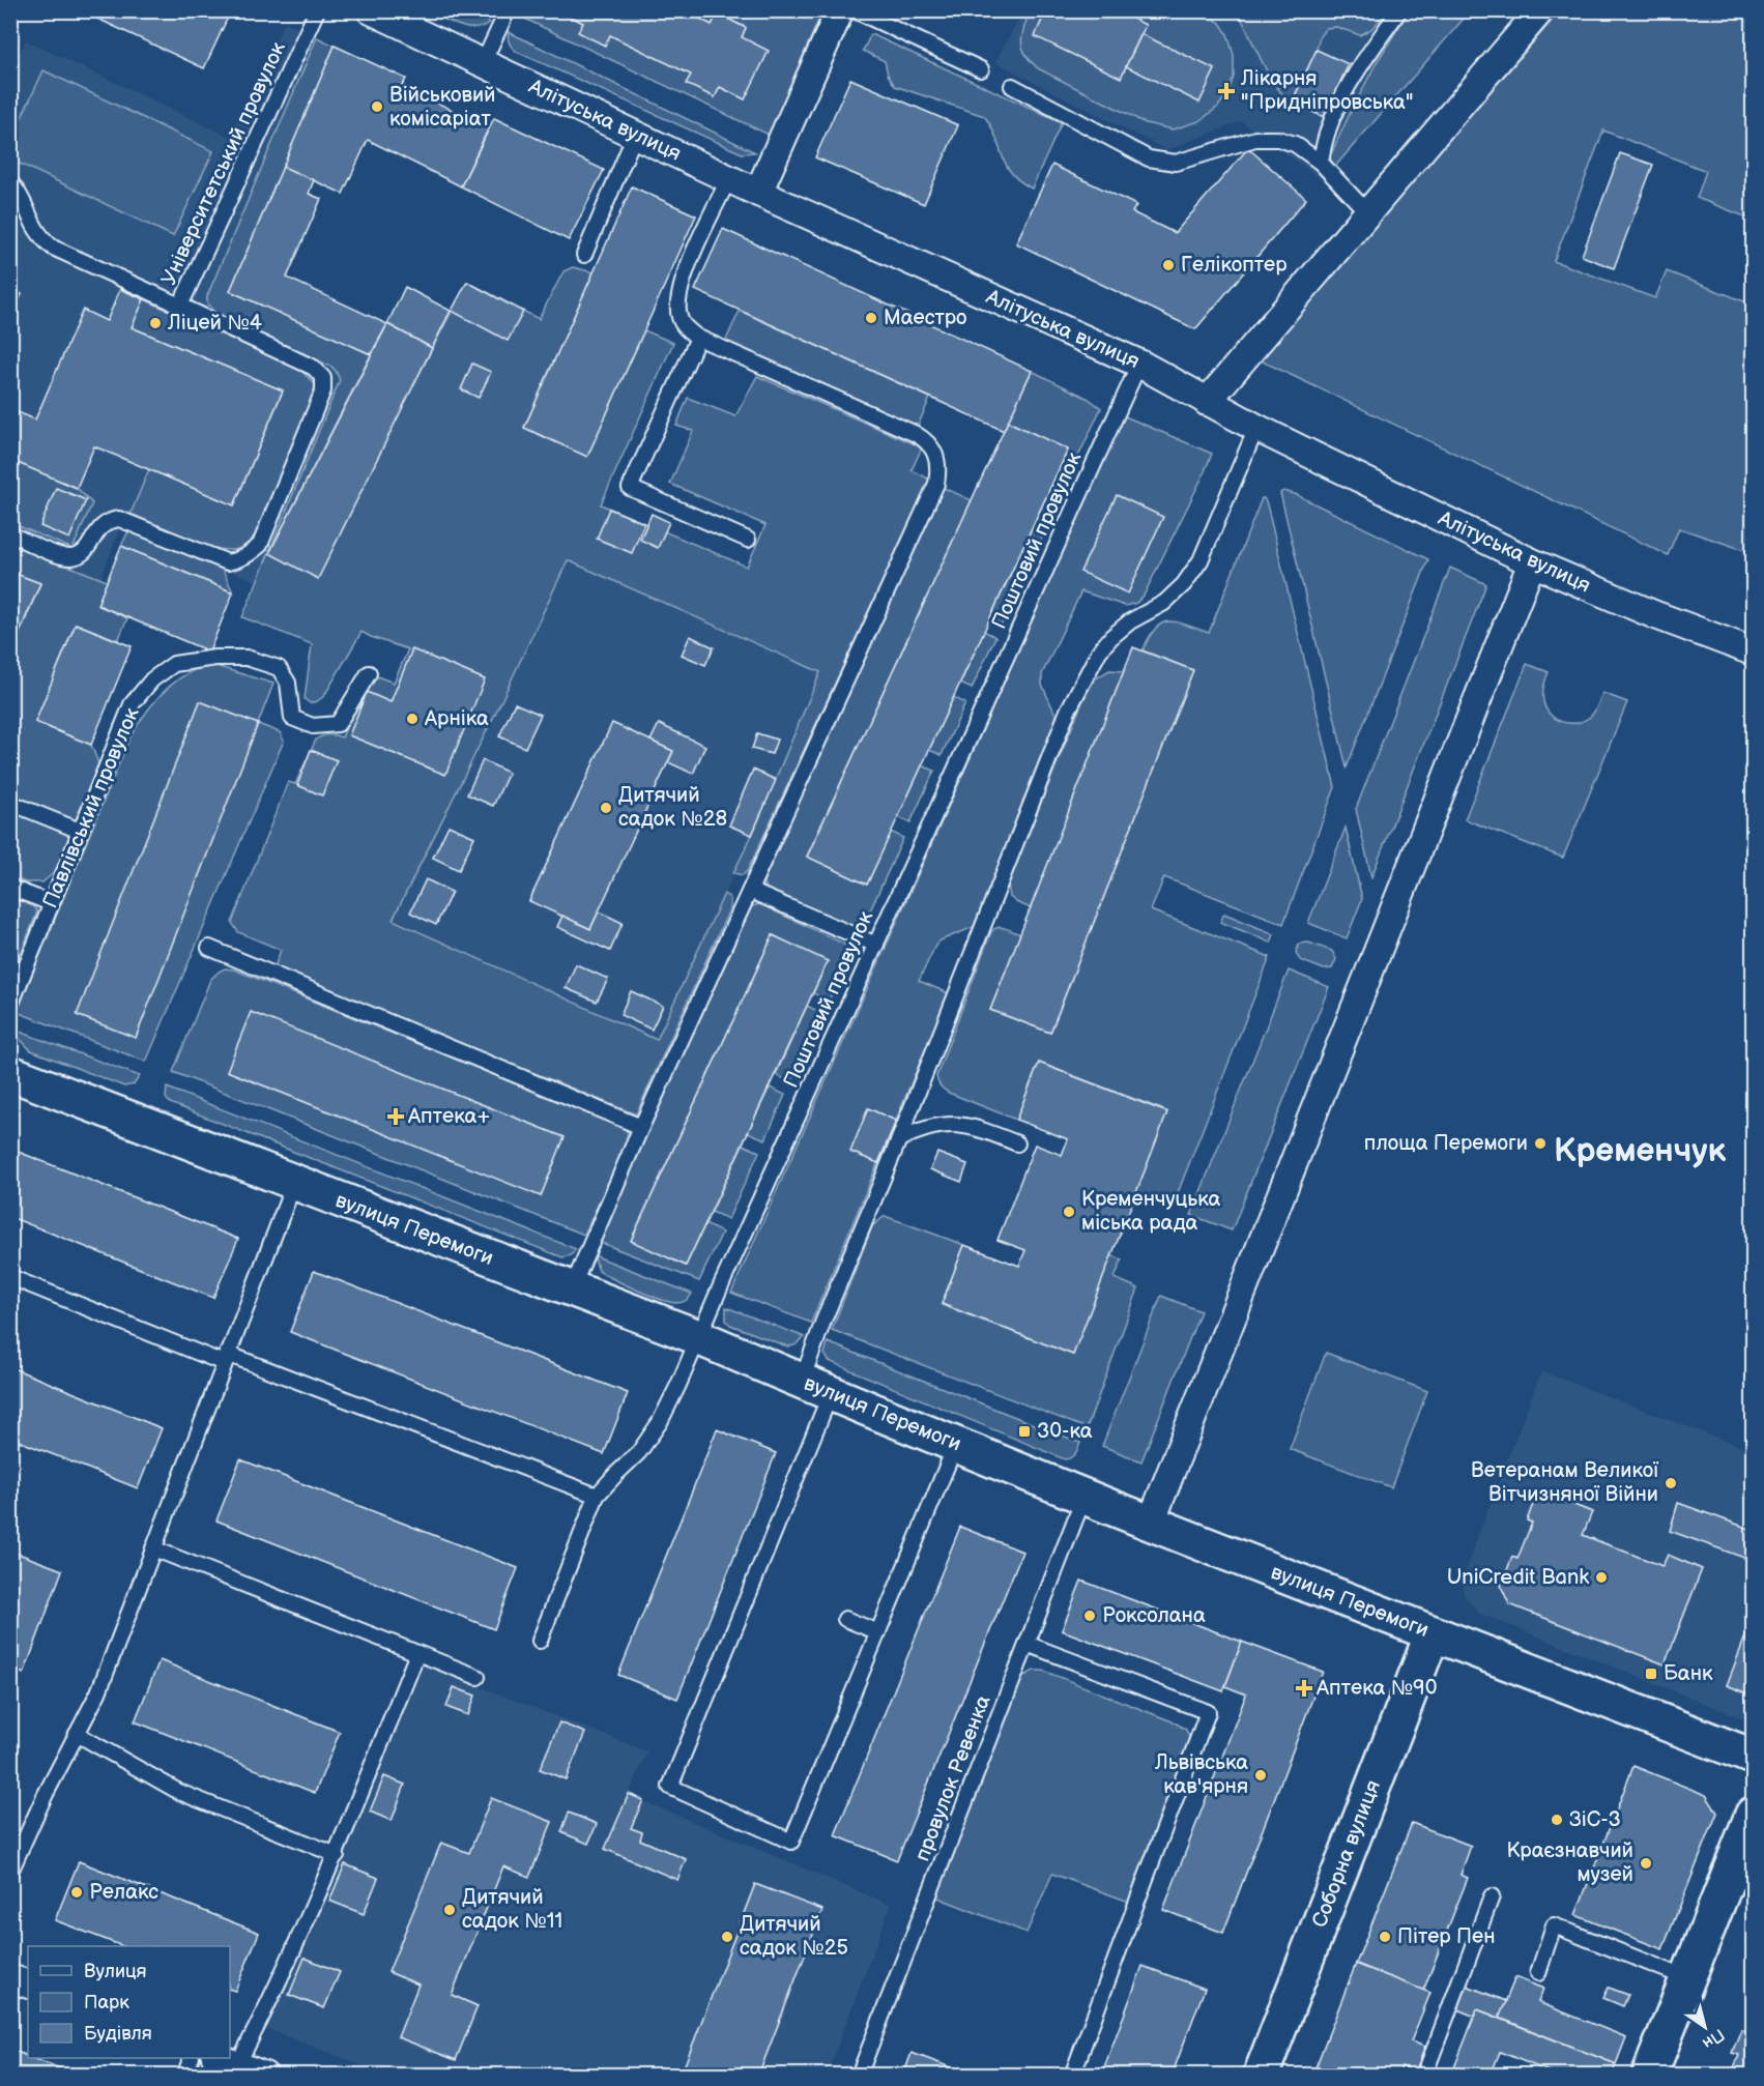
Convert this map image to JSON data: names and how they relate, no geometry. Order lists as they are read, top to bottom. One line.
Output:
{"streets":{"main road":["вулиця Перемоги","Соборна вулиця"],"street":["Алітуська вулиця"],"lane":["Університетський провулок","Поштовий провулок","Павлівський провулок","провулок Ревенка"]},"crossings":[["Алітуська вулиця","Поштовий провулок"],["Поштовий провулок","вулиця Перемоги"],["вулиця Перемоги","провулок Ревенка"],["вулиця Перемоги","Соборна вулиця"]],"districts":["Кременчук"],"places":{"health":["Лікарня \"Придніпровська\"","Аптека+","Аптека №90"],"other":["Військовий комісаріат","Гелікоптер","Маестро","Ліцей №4","Арніка","Дитячий садок №28","площа Перемоги","Кременчуцька міська рада","Ветеранам Великої Вітчизняної Війни","UniCredit Bank","Роксолана","Львiвська кав'ярня","ЗіС-3","Краєзнавчий музей","Релакс","Дитячий садок №11","Дитячий садок №25","Пітер Пен"],"transit":["30-ка","Банк"]},"legend":["Вулиця","Парк","Будівля"],"north":"bottom right"}
